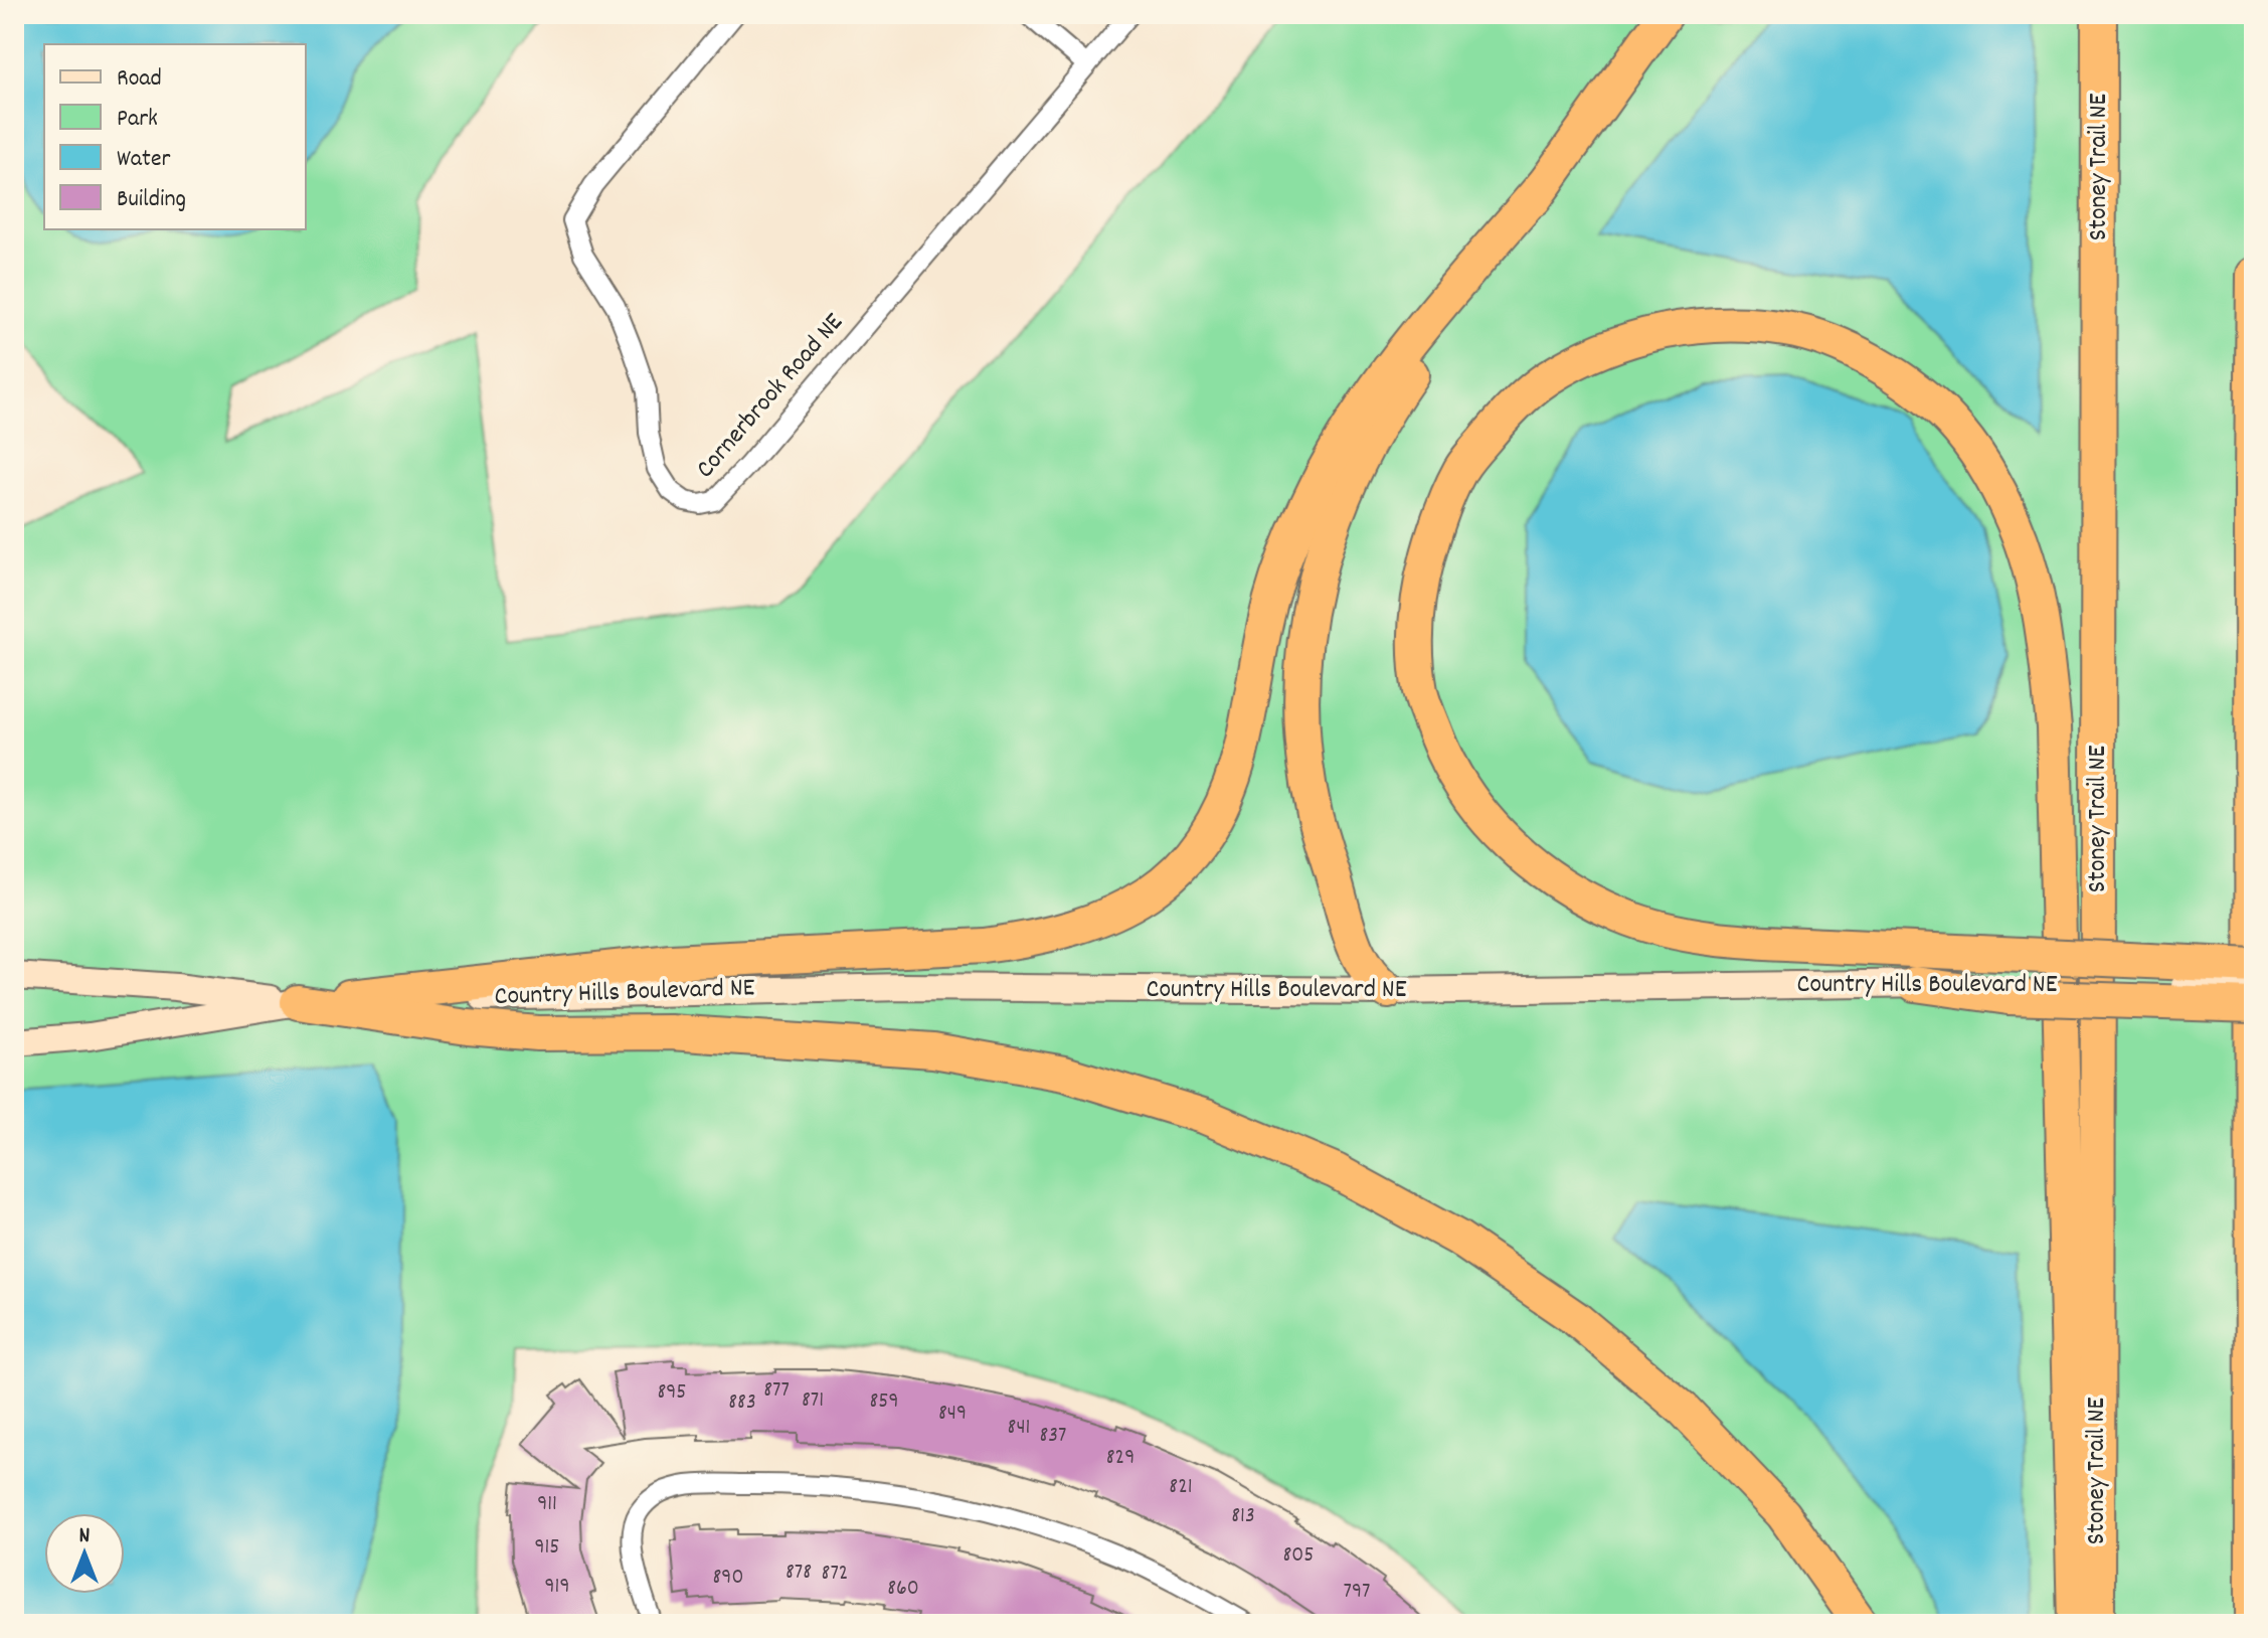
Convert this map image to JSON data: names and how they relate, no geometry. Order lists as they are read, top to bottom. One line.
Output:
{"streets":{"highway":["Stoney Trail NE"],"main road":["Country Hills Boulevard NE"],"street":["Cornerbrook Road NE"]},"house_numbers":["877","895","871","859","883","849","841","837","829","821","911","813","915","805","878","872","890","919","860","797"],"legend":["Road","Park","Water","Building"],"north":"top"}
